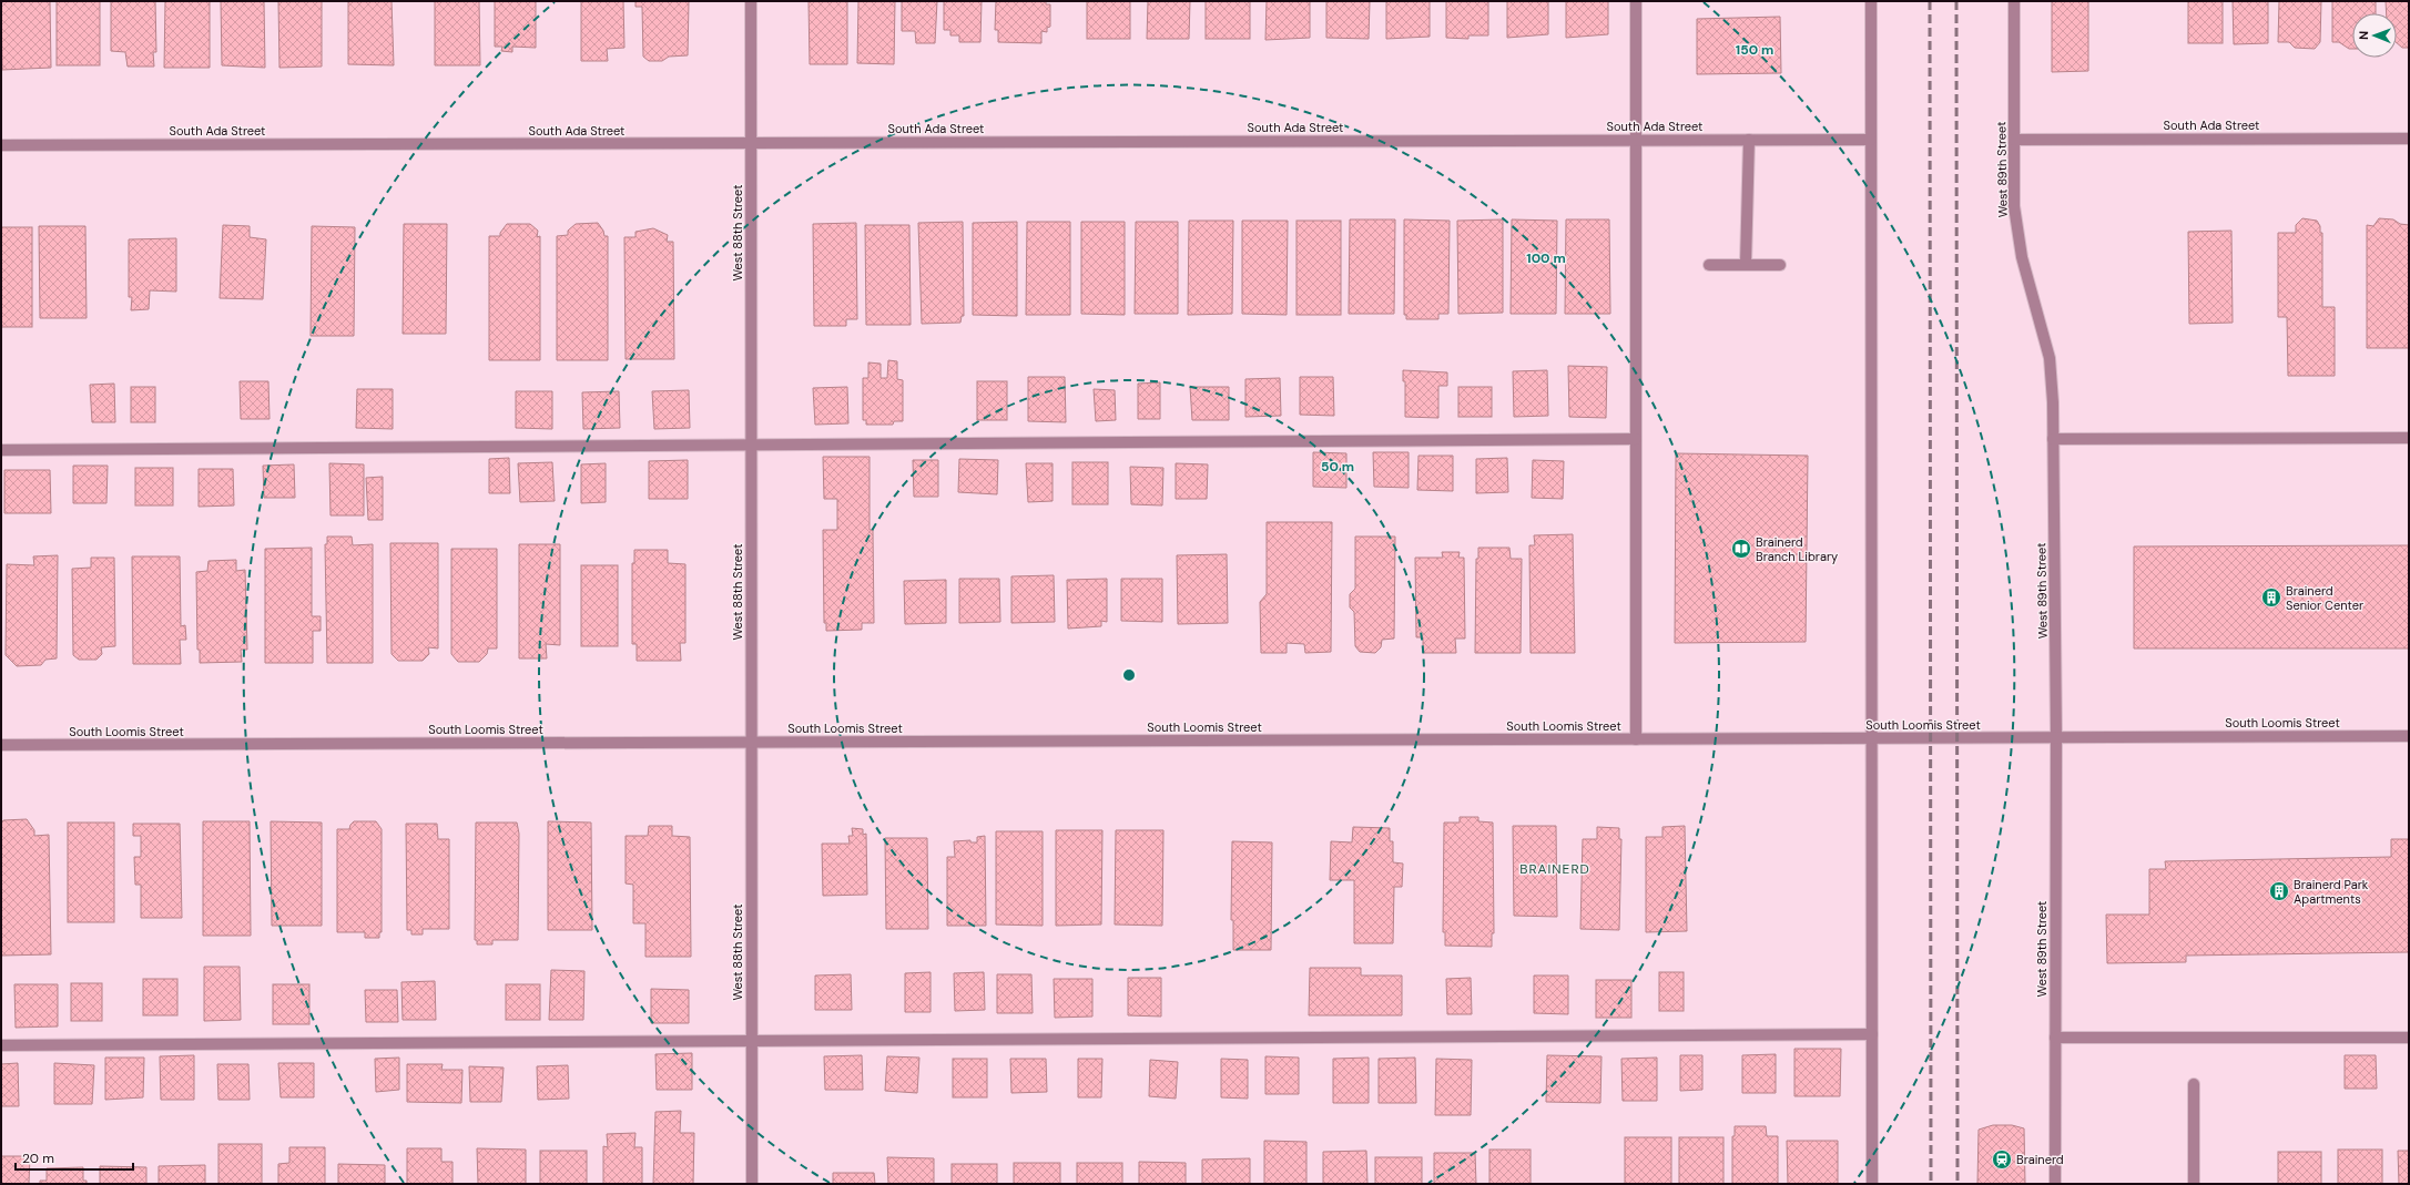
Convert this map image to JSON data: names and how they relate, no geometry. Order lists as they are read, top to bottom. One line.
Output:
{"streets":{"street":["South Ada Street","West 89th Street","West 88th Street","South Loomis Street"]},"crossings":[["South Ada Street","West 89th Street"],["South Ada Street","West 88th Street"],["West 89th Street","South Loomis Street"],["West 88th Street","South Loomis Street"]],"districts":["BRAINERD"],"places":{"library":["Brainerd Branch Library"],"building":["Brainerd Senior Center","Brainerd Park Apartments"],"station":["Brainerd"]},"scale_bar":"20 m","north":"left","rings":["150 m","100 m","50 m"]}
